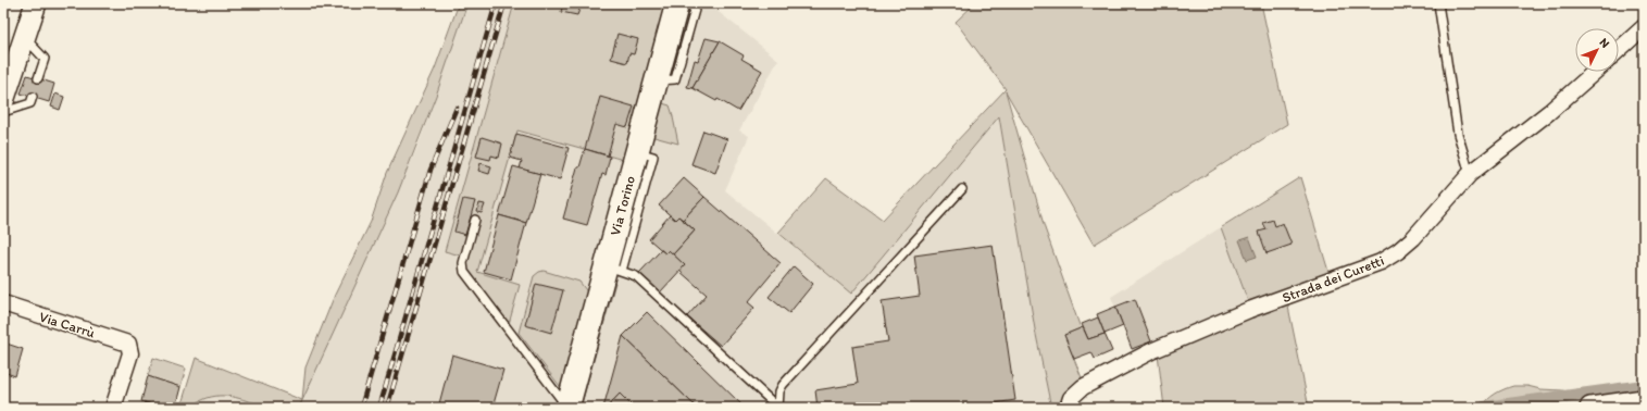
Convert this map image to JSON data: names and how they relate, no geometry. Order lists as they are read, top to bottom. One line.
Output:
{"streets":{"main road":["Via Torino"],"street":["Strada dei Curetti","Via Carrù"]},"north":"top right"}
